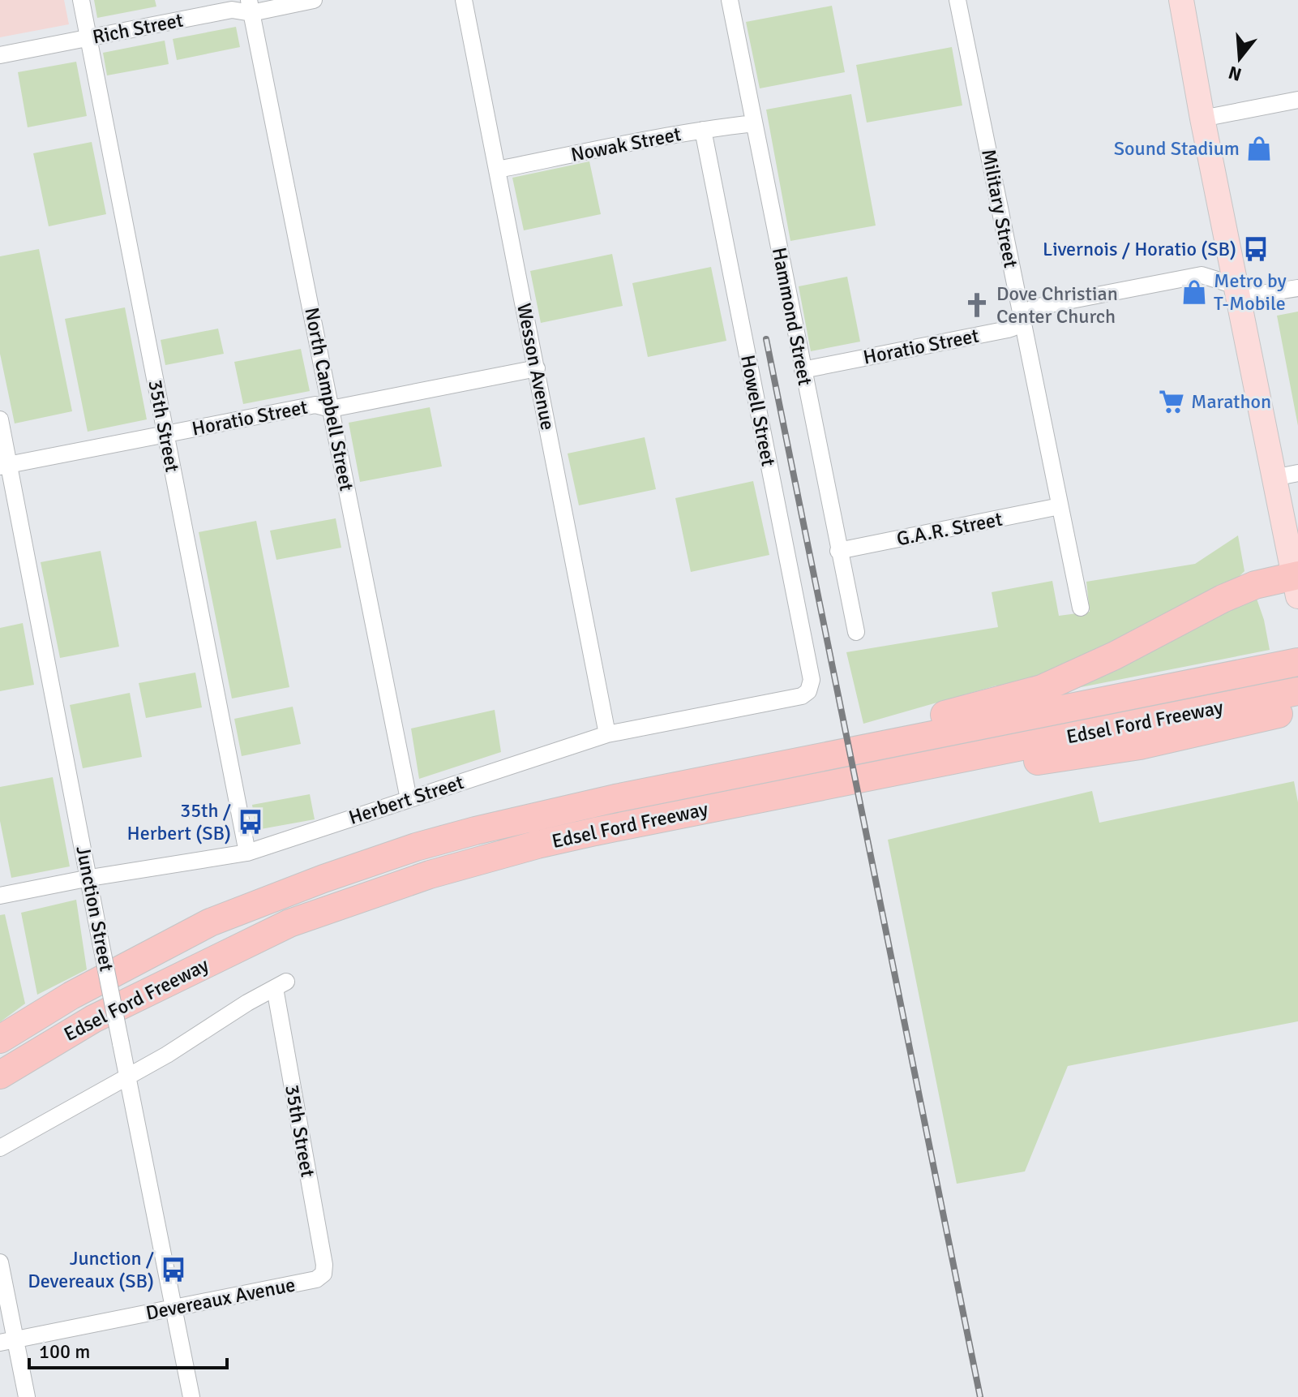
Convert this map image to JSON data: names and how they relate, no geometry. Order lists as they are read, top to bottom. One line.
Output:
{"streets":{"highway":["Edsel Ford Freeway"],"street":["Rich Street","Nowak Street","Military Street","Hammond Street","Horatio Street","Wesson Avenue","North Campbell Street","Howell Street","35th Street","G.A.R. Street","Herbert Street","Junction Street","Devereaux Avenue"]},"crossings":[["Rich Street","North Campbell Street"],["Rich Street","35th Street"],["Nowak Street","Hammond Street"],["Nowak Street","Wesson Avenue"],["Nowak Street","Howell Street"],["Military Street","Horatio Street"],["Military Street","G.A.R. Street"],["Hammond Street","Horatio Street"],["Hammond Street","G.A.R. Street"],["Horatio Street","Wesson Avenue"],["Horatio Street","North Campbell Street"],["Horatio Street","35th Street"],["Horatio Street","Junction Street"],["Wesson Avenue","Herbert Street"],["North Campbell Street","Herbert Street"],["Howell Street","Herbert Street"],["35th Street","Herbert Street"],["35th Street","Junction Street"],["35th Street","Devereaux Avenue"],["Herbert Street","Junction Street"],["Junction Street","Devereaux Avenue"]],"places":{"shop":["Sound Stadium","Metro by T-Mobile"],"bus stop":["Livernois / Horatio (SB)","35th / Herbert (SB)","Junction / Devereaux (SB)"],"church":["Dove Christian Center Church"],"supermarket":["Marathon"]},"scale_bar":"100 m","north":"bottom"}
